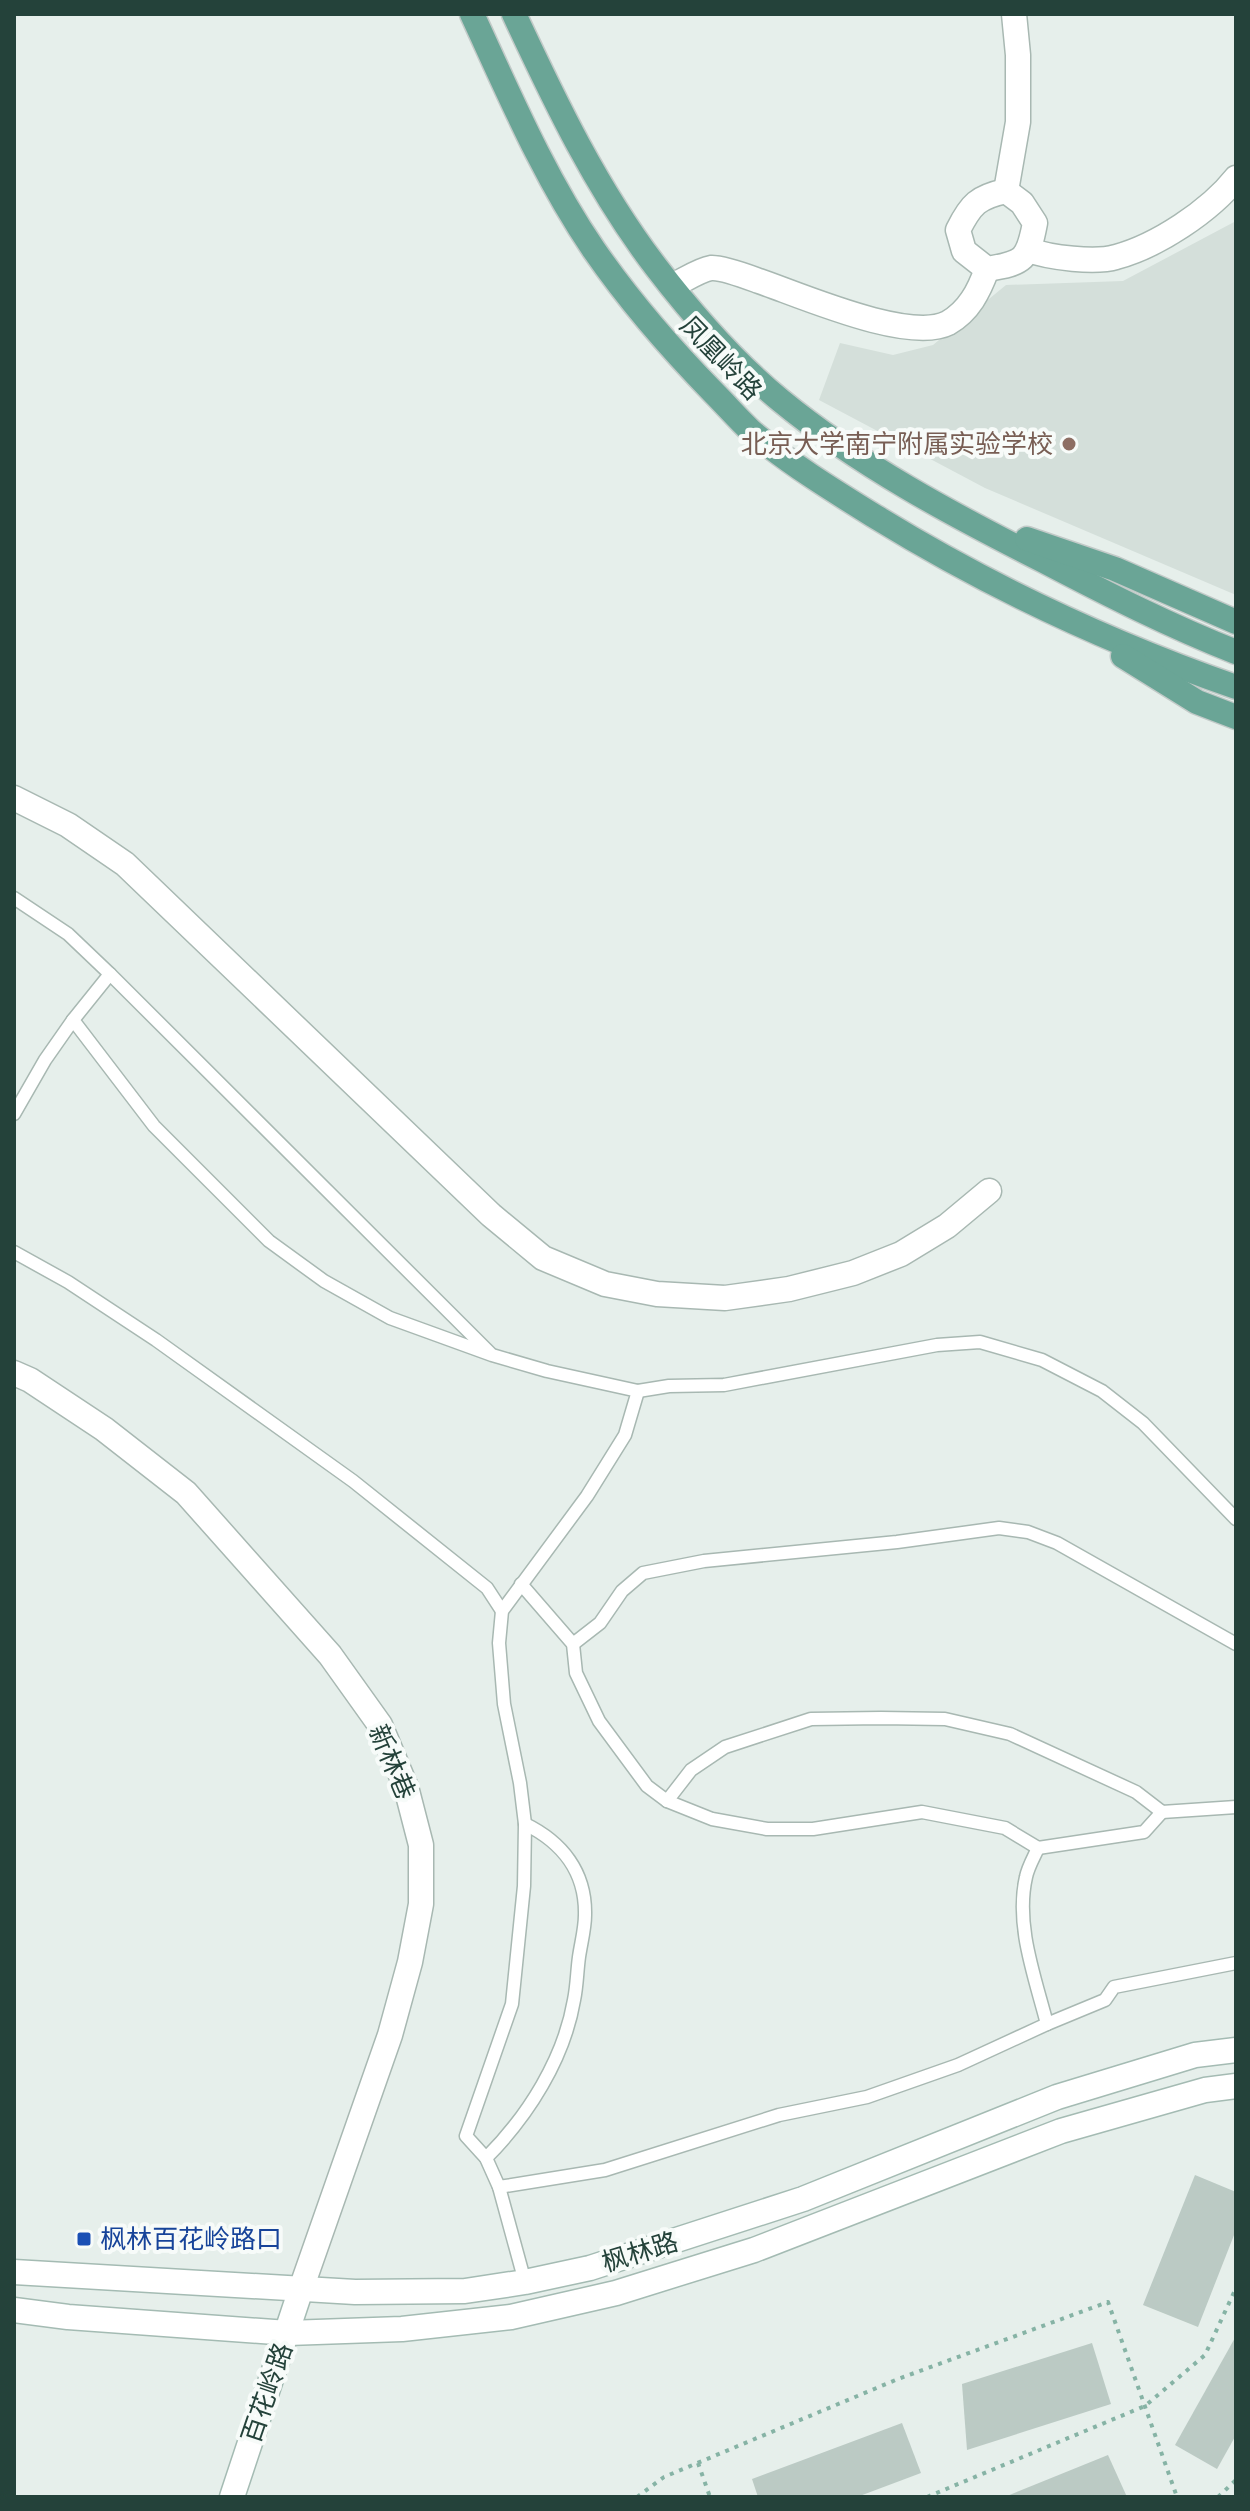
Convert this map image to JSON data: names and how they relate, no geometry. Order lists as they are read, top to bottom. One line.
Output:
{"streets":{"main road":["凤凰岭路"],"street":["新林巷","枫林路","百花岭路"]},"crossings":[["新林巷","枫林路"],["新林巷","百花岭路"],["枫林路","百花岭路"]],"places":{"other":["北京大学南宁附属实验学校"],"transit":["枫林百花岭路口"]}}
